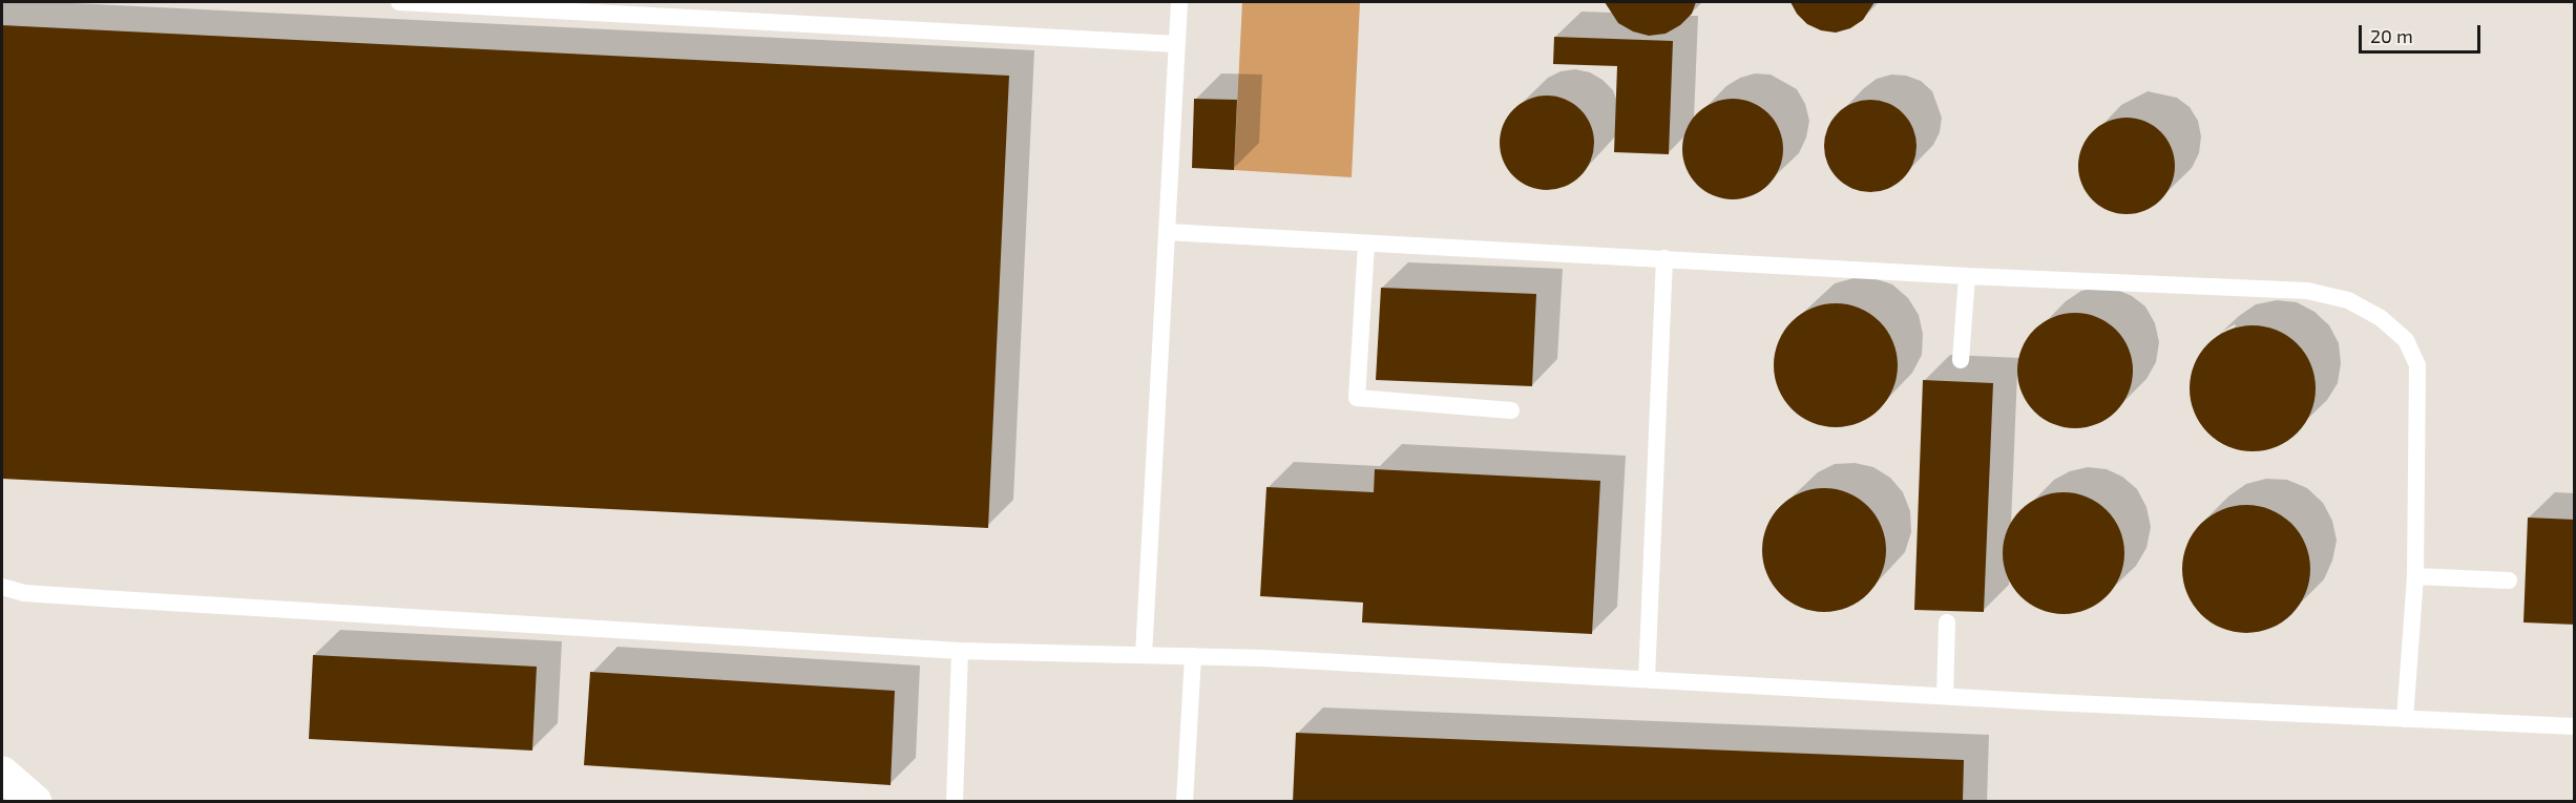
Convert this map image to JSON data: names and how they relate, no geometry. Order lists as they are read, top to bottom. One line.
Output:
{"scale_bar":"20 m"}
